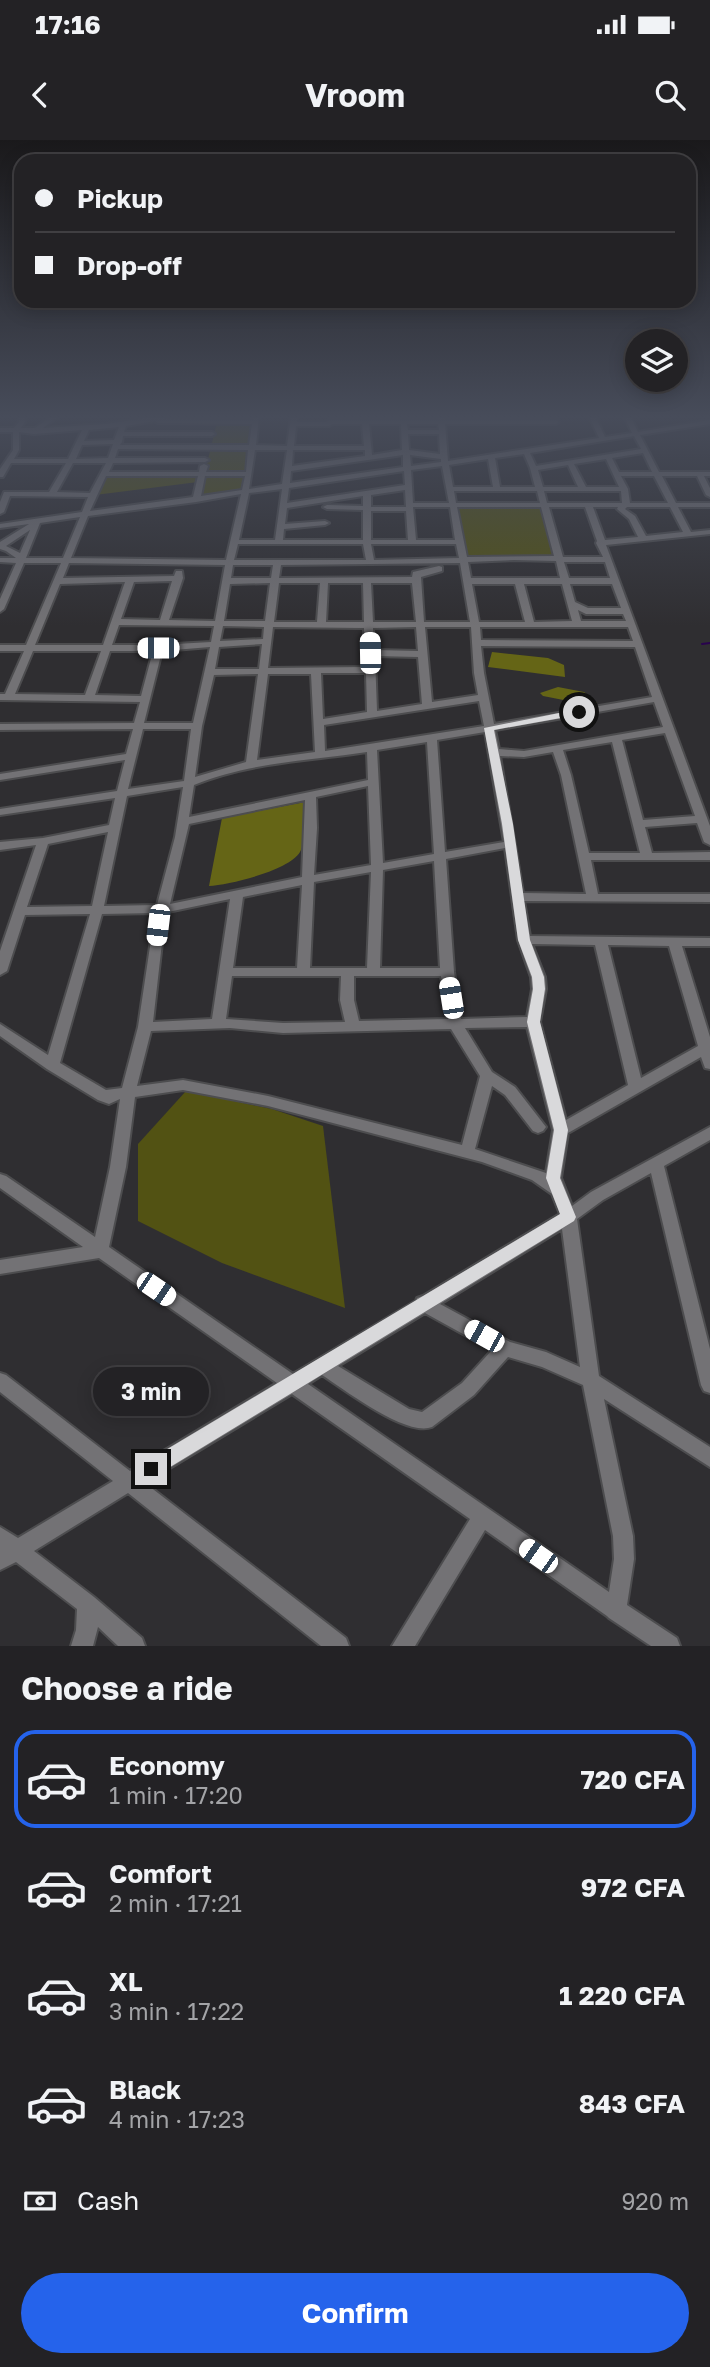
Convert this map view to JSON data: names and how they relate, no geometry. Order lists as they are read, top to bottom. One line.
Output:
{"page":{"status":"17:16","header":"Vroom","banner":["Pickup","Drop-off"],"bubble":"3 min","heading":"Choose a ride","list":[{"name":"Economy","note":"1 min · 17:20","value":"720 CFA"},{"name":"Comfort","note":"2 min · 17:21","value":"972 CFA"},{"name":"XL","note":"3 min · 17:22","value":"1 220 CFA"},{"name":"Black","note":"4 min · 17:23","value":"843 CFA"}],"pay":["Cash","920 m"],"buttons":"Confirm"}}
